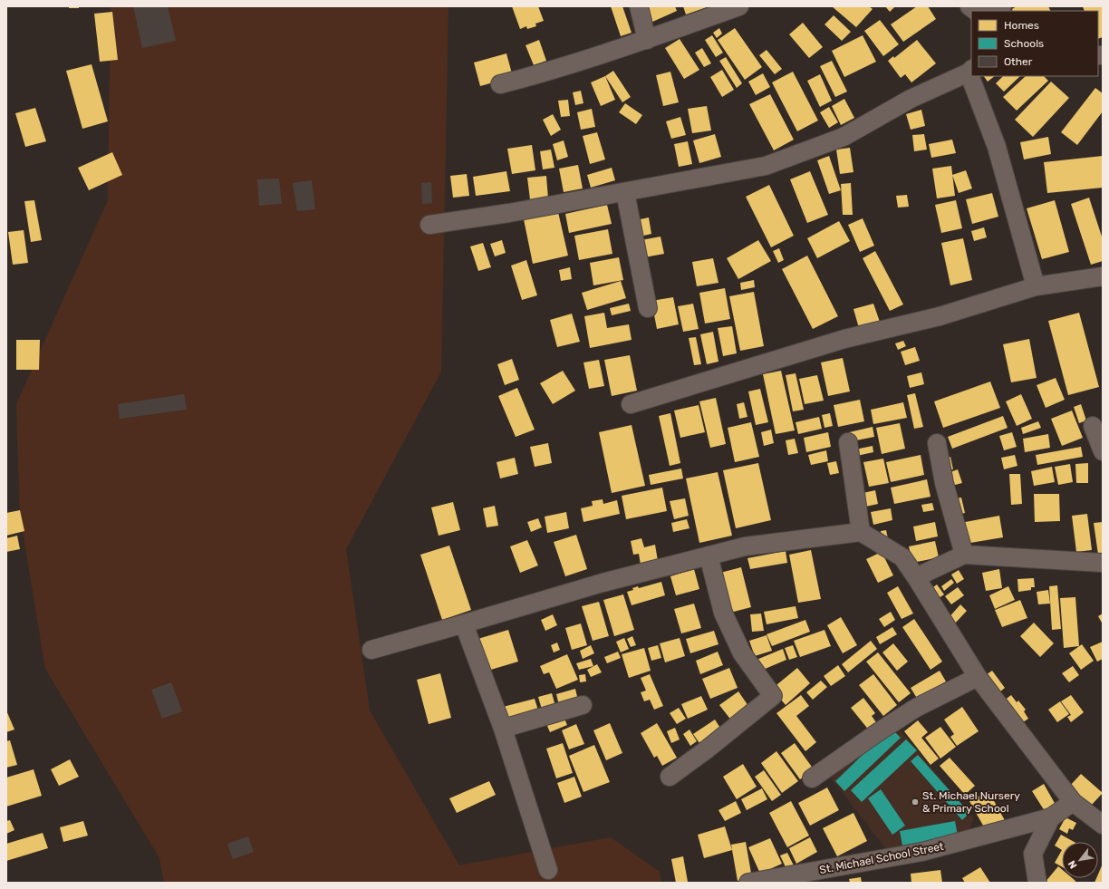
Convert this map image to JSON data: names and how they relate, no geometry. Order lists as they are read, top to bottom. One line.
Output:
{"streets":{"street":["St. Michael School Street"]},"places":["St. Michael Nursery & Primary School"],"legend":["Homes","Schools","Other"],"north":"bottom left"}
